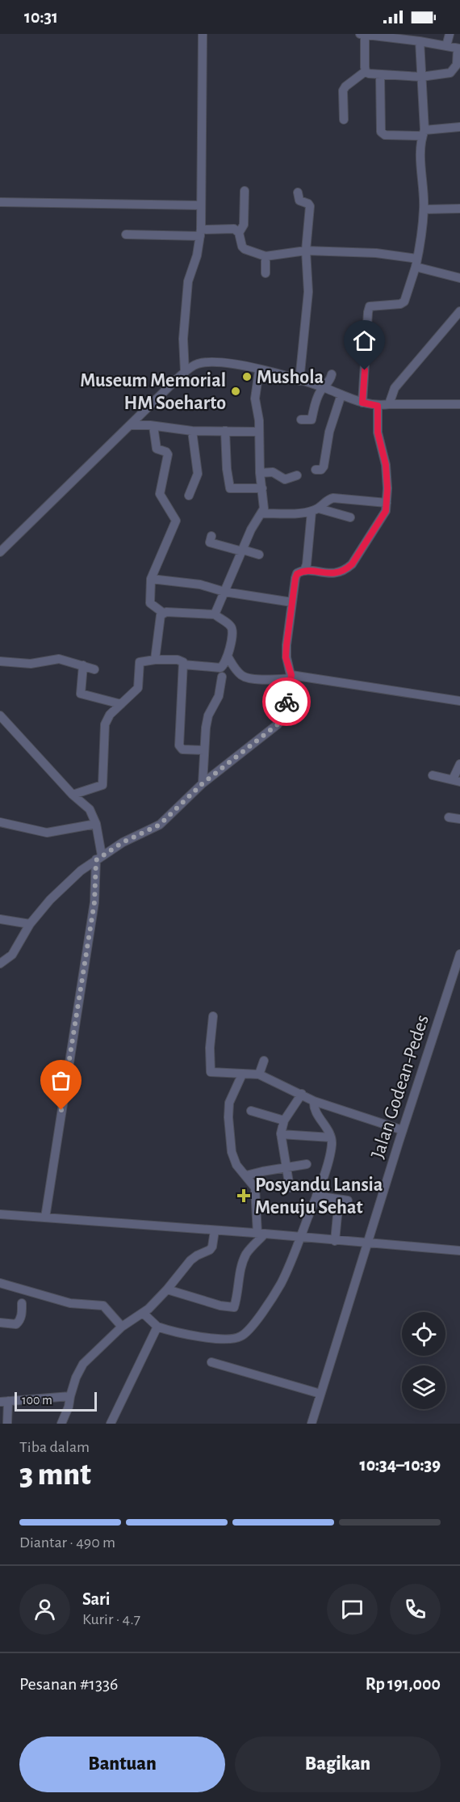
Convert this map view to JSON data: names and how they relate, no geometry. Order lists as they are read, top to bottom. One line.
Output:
{"streets":{"street":["Jalan Godean-Pedes"]},"places":{"other":["Mushola","Museum Memorial HM Soeharto"],"health":["Posyandu Lansia Menuju Sehat"]},"scale_bar":"100 m","page":{"status":"10:31","scale":"100 m","heading":["3 mnt","Tiba dalam","10:34–10:39"],"panel":["Sari","Kurir · 4.7","Pesanan #1336","Rp 191,000"],"bar":"Diantar · 490 m","buttons":["Bantuan","Bagikan"]}}
